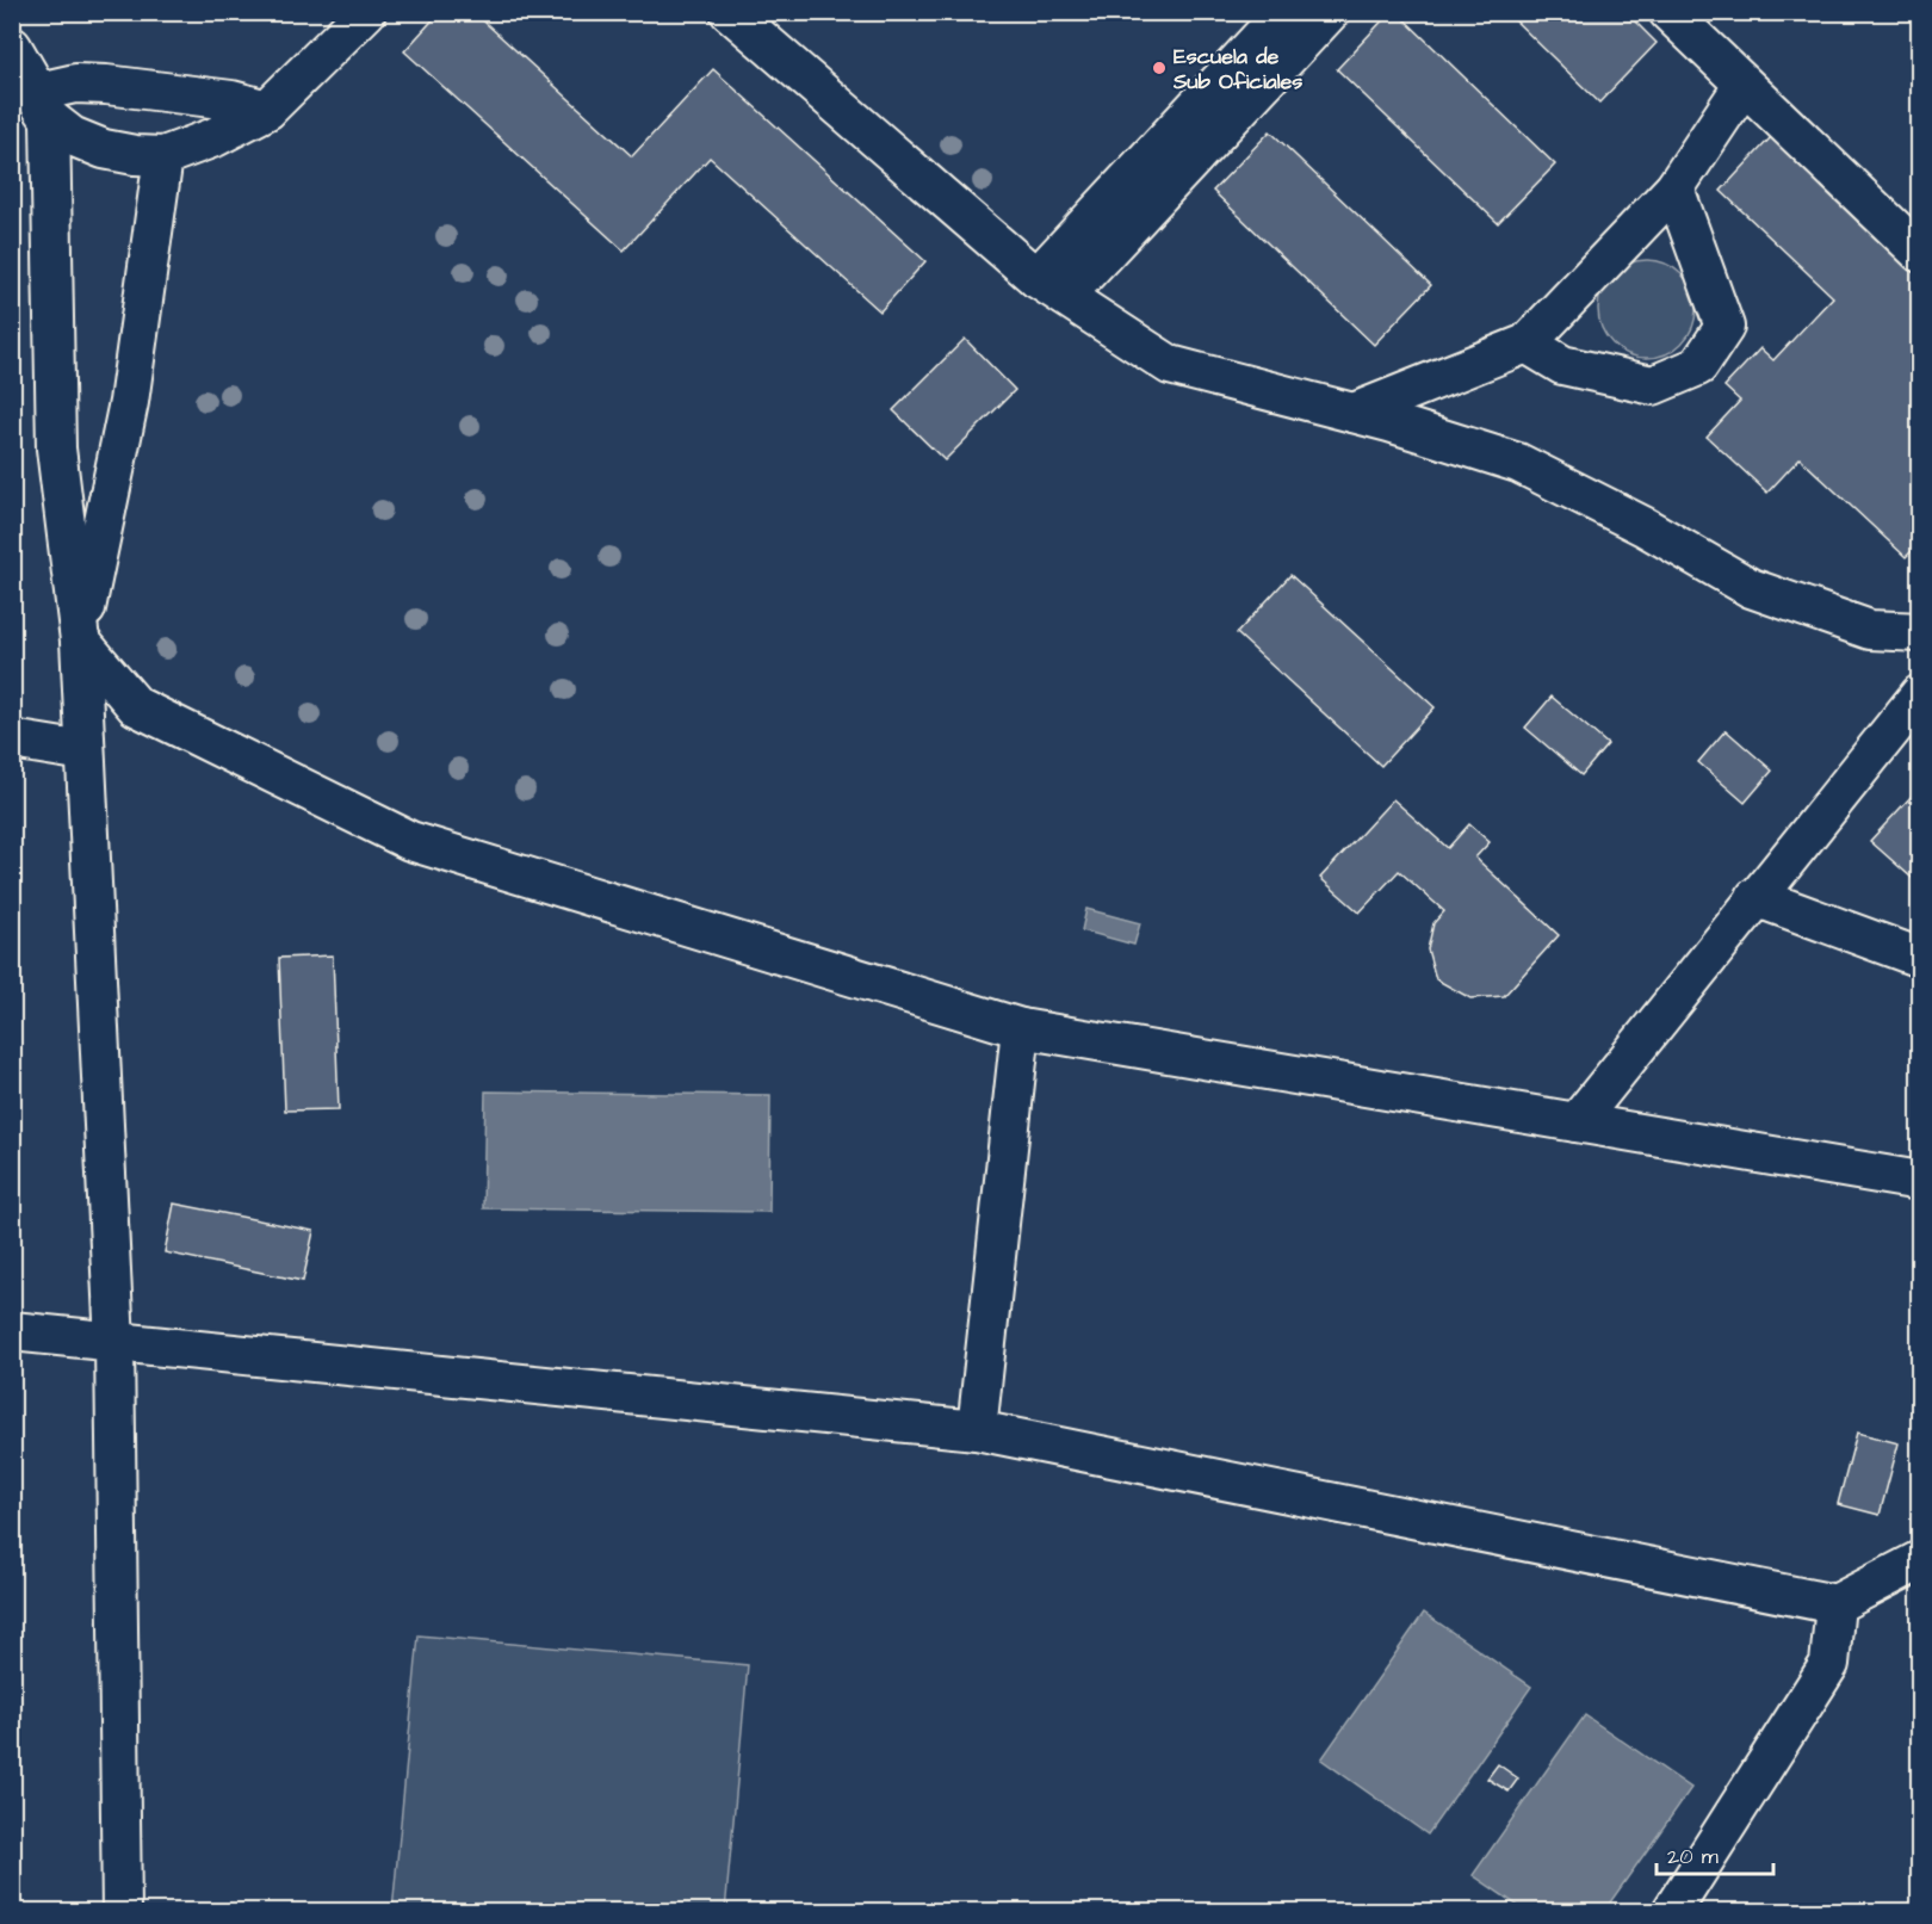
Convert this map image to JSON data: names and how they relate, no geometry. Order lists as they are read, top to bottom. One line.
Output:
{"places":["Escuela de Sub Oficiales"],"scale_bar":"20 m"}
